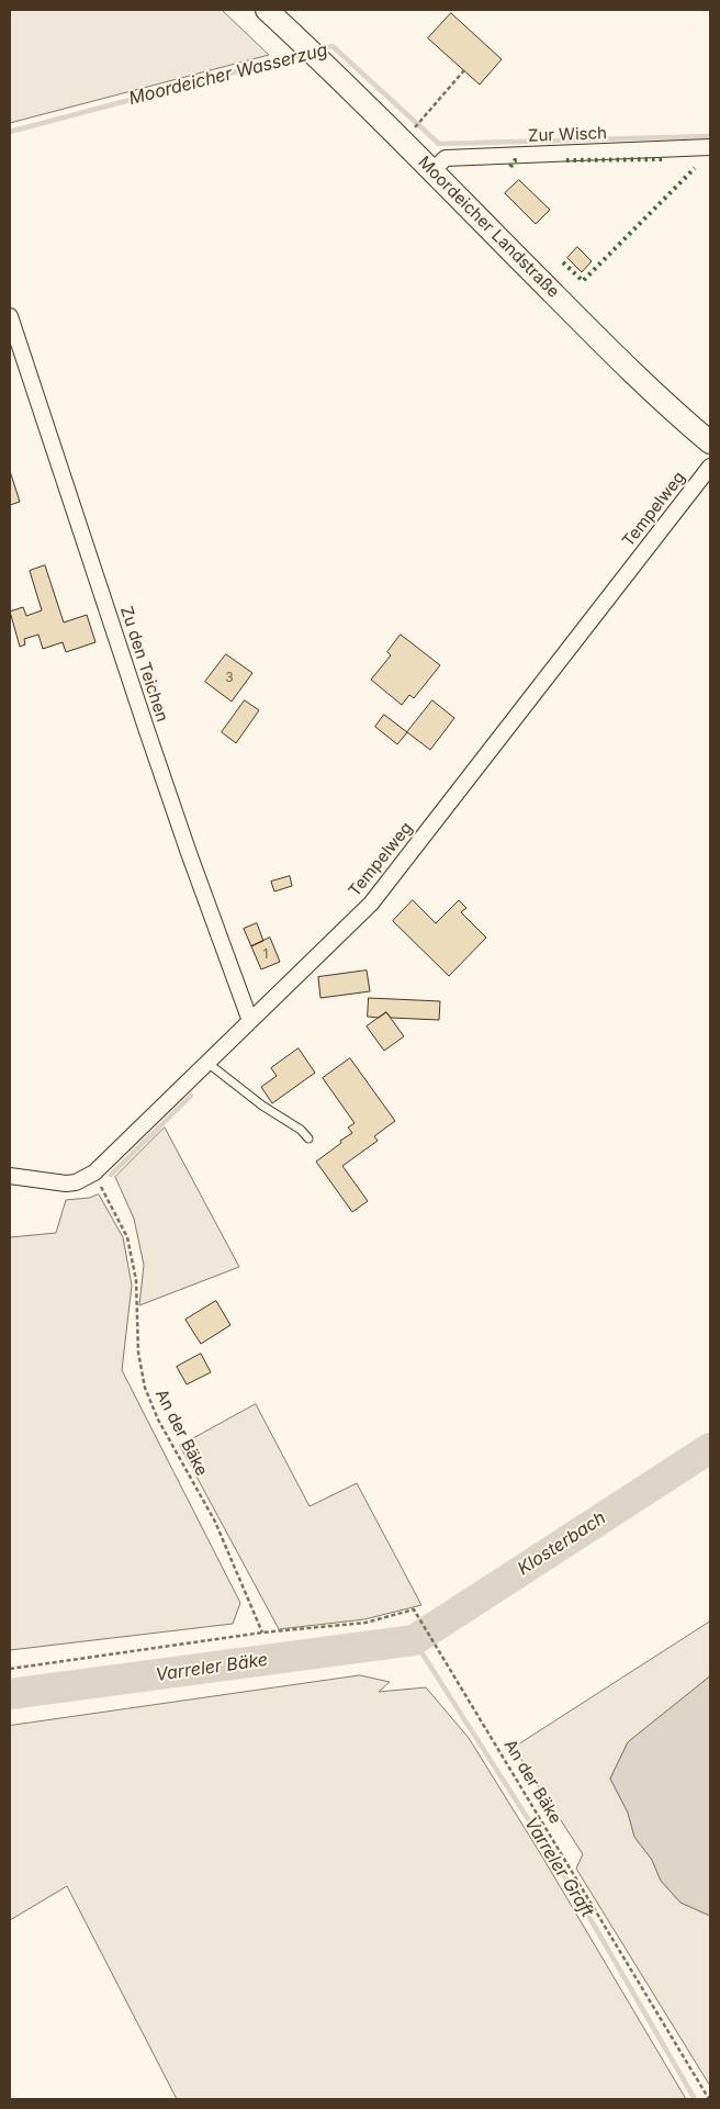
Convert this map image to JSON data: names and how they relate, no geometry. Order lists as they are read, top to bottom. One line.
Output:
{"streets":{"main road":["Moordeicher Landstraße"],"street":["Zur Wisch","Tempelweg","Zu den Teichen"],"path":["An der Bäke"]},"crossings":[["Zur Wisch","Moordeicher Landstraße"],["Tempelweg","Zu den Teichen"],["Tempelweg","An der Bäke"]],"water":["Moordeicher Wasserzug","Klosterbach","Varreler Bäke","Varreler Graft"],"house_numbers":["3","1"]}
